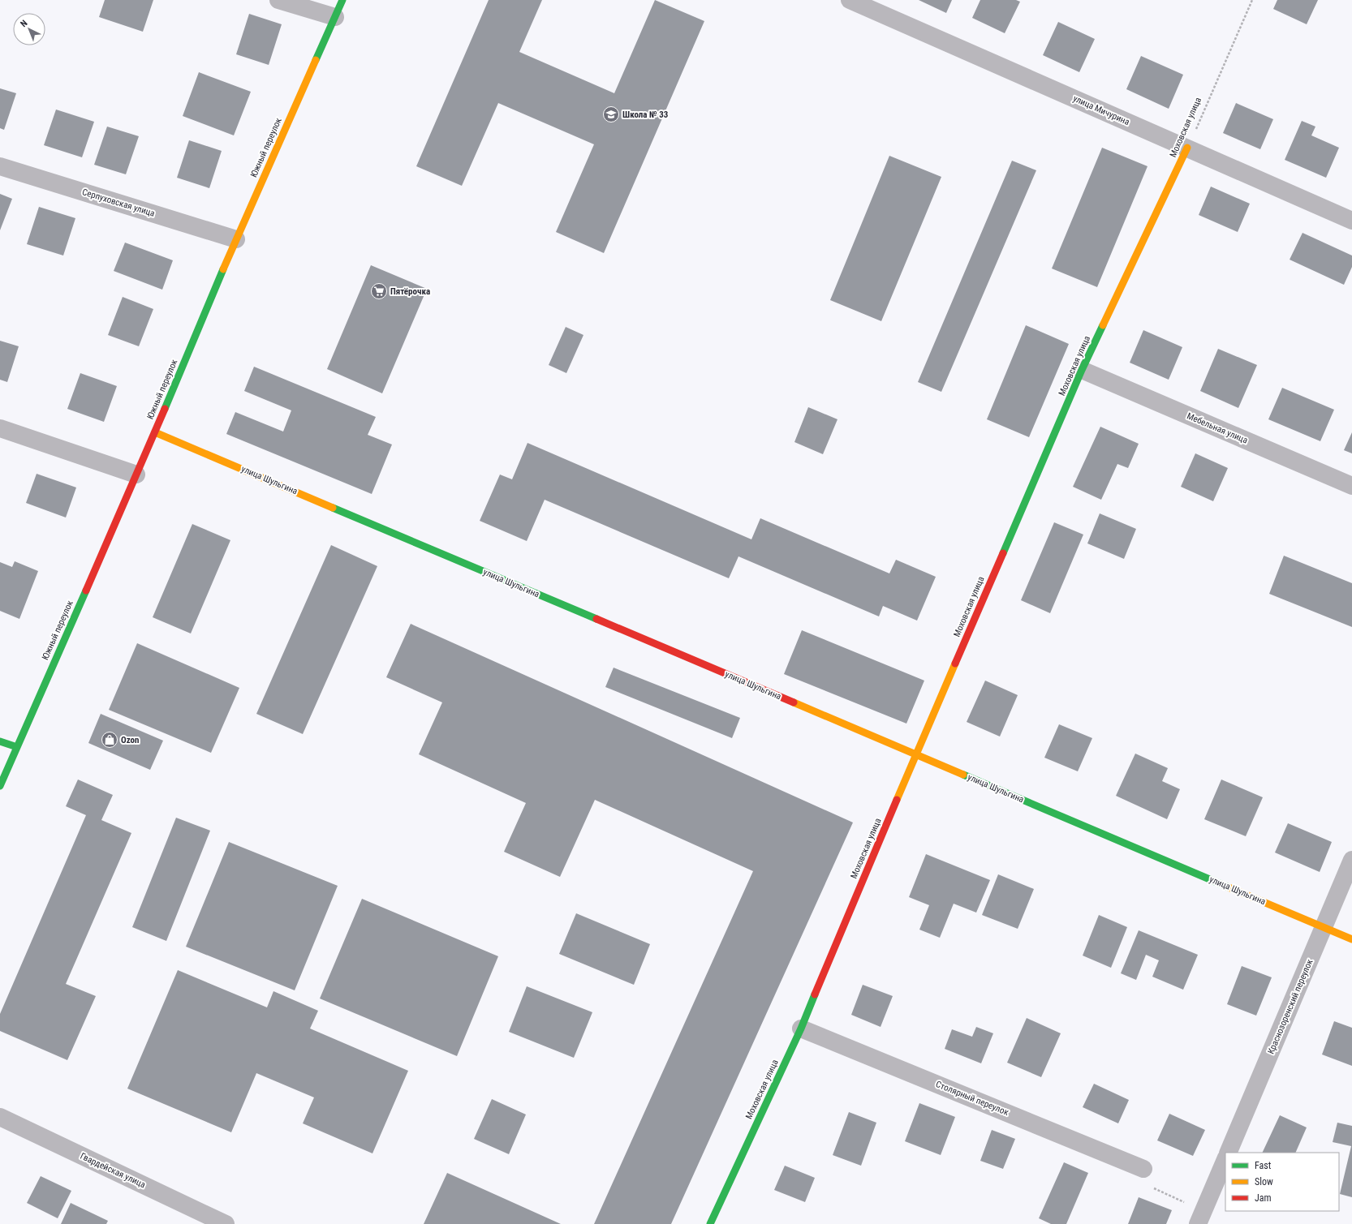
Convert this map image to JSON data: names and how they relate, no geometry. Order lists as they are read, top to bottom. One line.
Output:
{"streets":{"street":["улица Мичурина","Моховская улица","Южный переулок","Серпуховская улица","Мебельная улица","улица Шульгина","Краснозоренский переулок","Столярный переулок","Гвардейская улица"]},"crossings":[["улица Мичурина","Моховская улица"],["Моховская улица","Мебельная улица"],["Моховская улица","улица Шульгина"],["Моховская улица","Столярный переулок"],["Южный переулок","Серпуховская улица"],["Южный переулок","улица Шульгина"],["улица Шульгина","Краснозоренский переулок"]],"places":{"school or university":["Школа № 33"],"supermarket":["Пятёрочка"],"shop":["Ozon"]},"legend":["Fast","Slow","Jam"],"north":"top left"}
